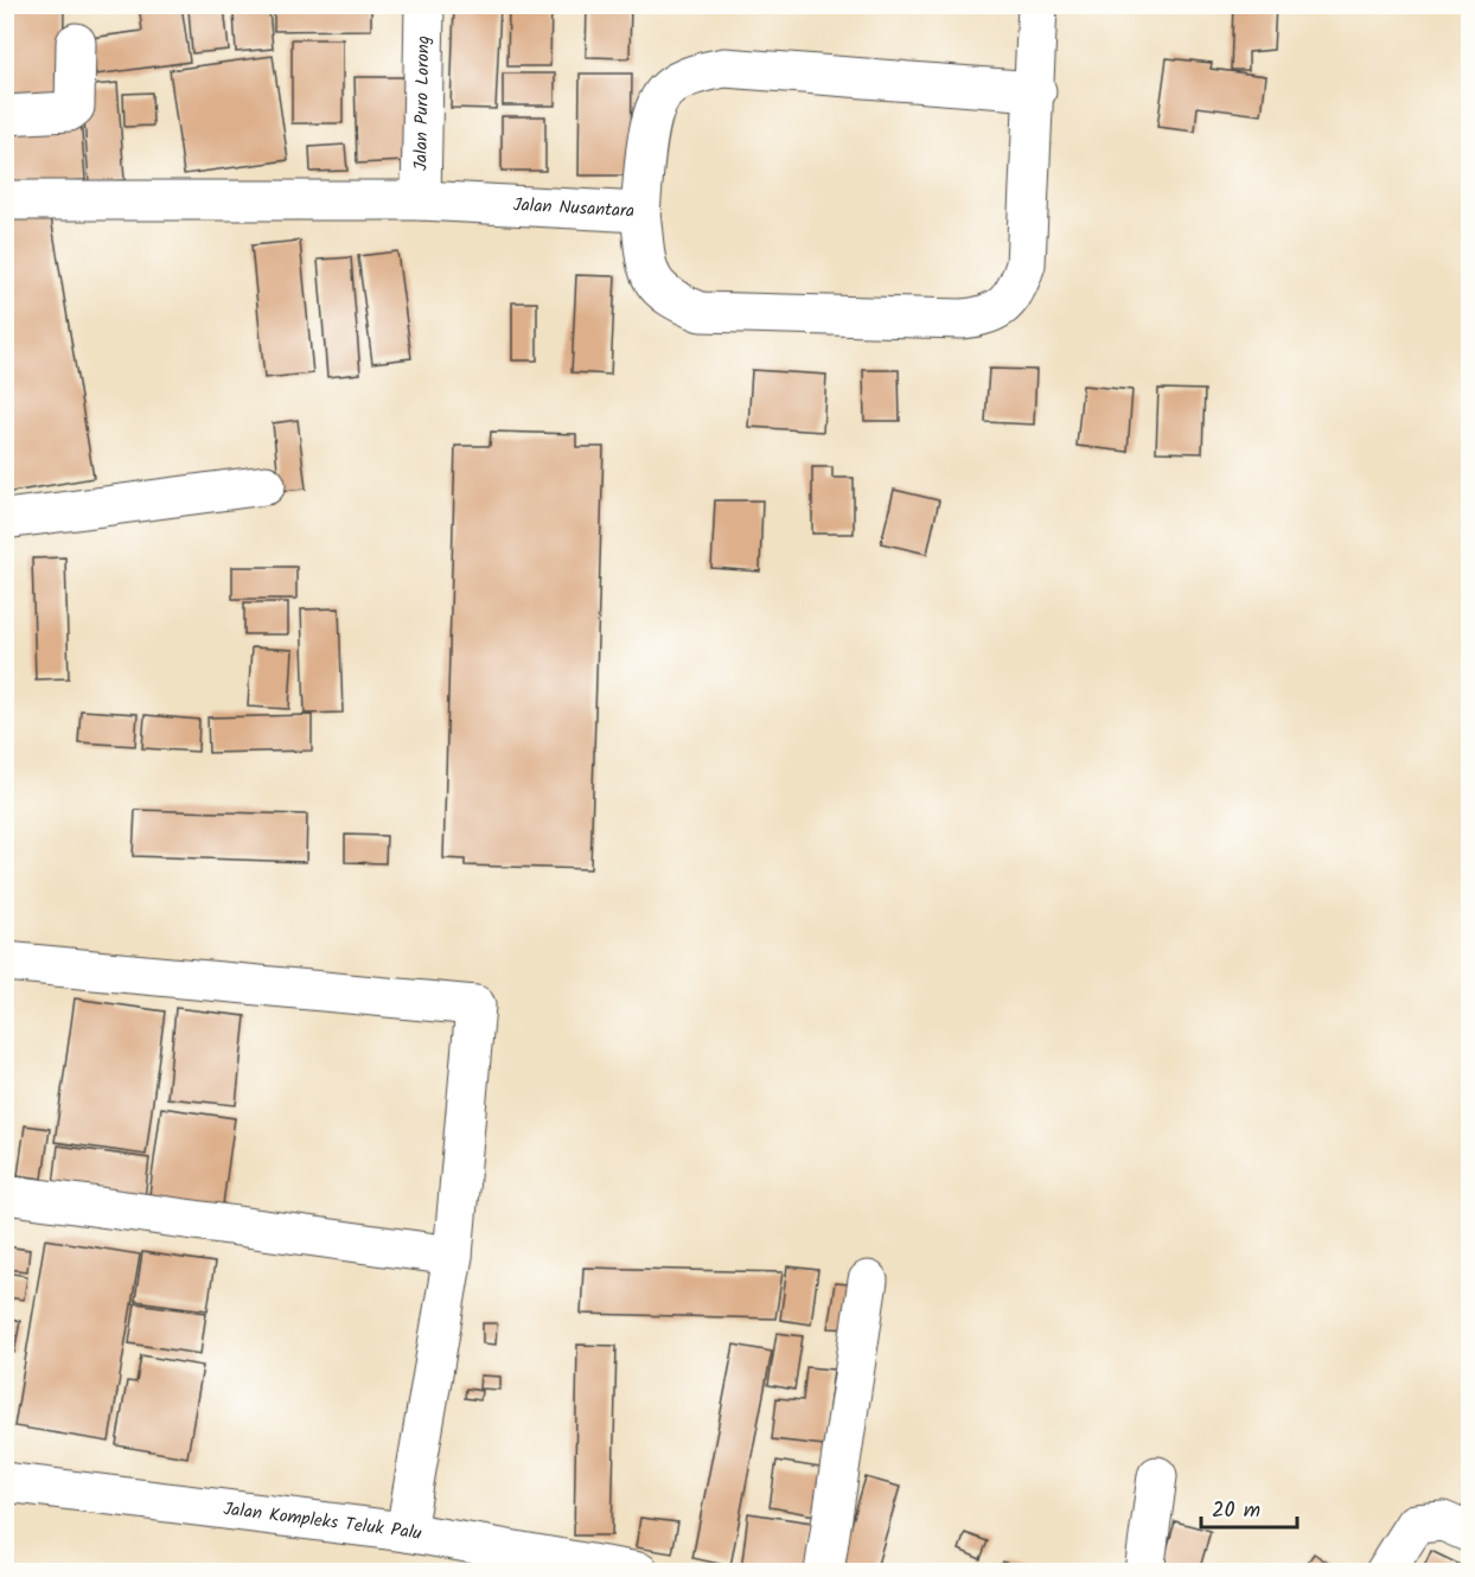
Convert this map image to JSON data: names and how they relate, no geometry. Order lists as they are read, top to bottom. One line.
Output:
{"streets":{"street":["Jalan Puro Lorong","Jalan Nusantara","Jalan Kompleks Teluk Palu"]},"crossings":[["Jalan Puro Lorong","Jalan Nusantara"]],"scale_bar":"20 m"}
